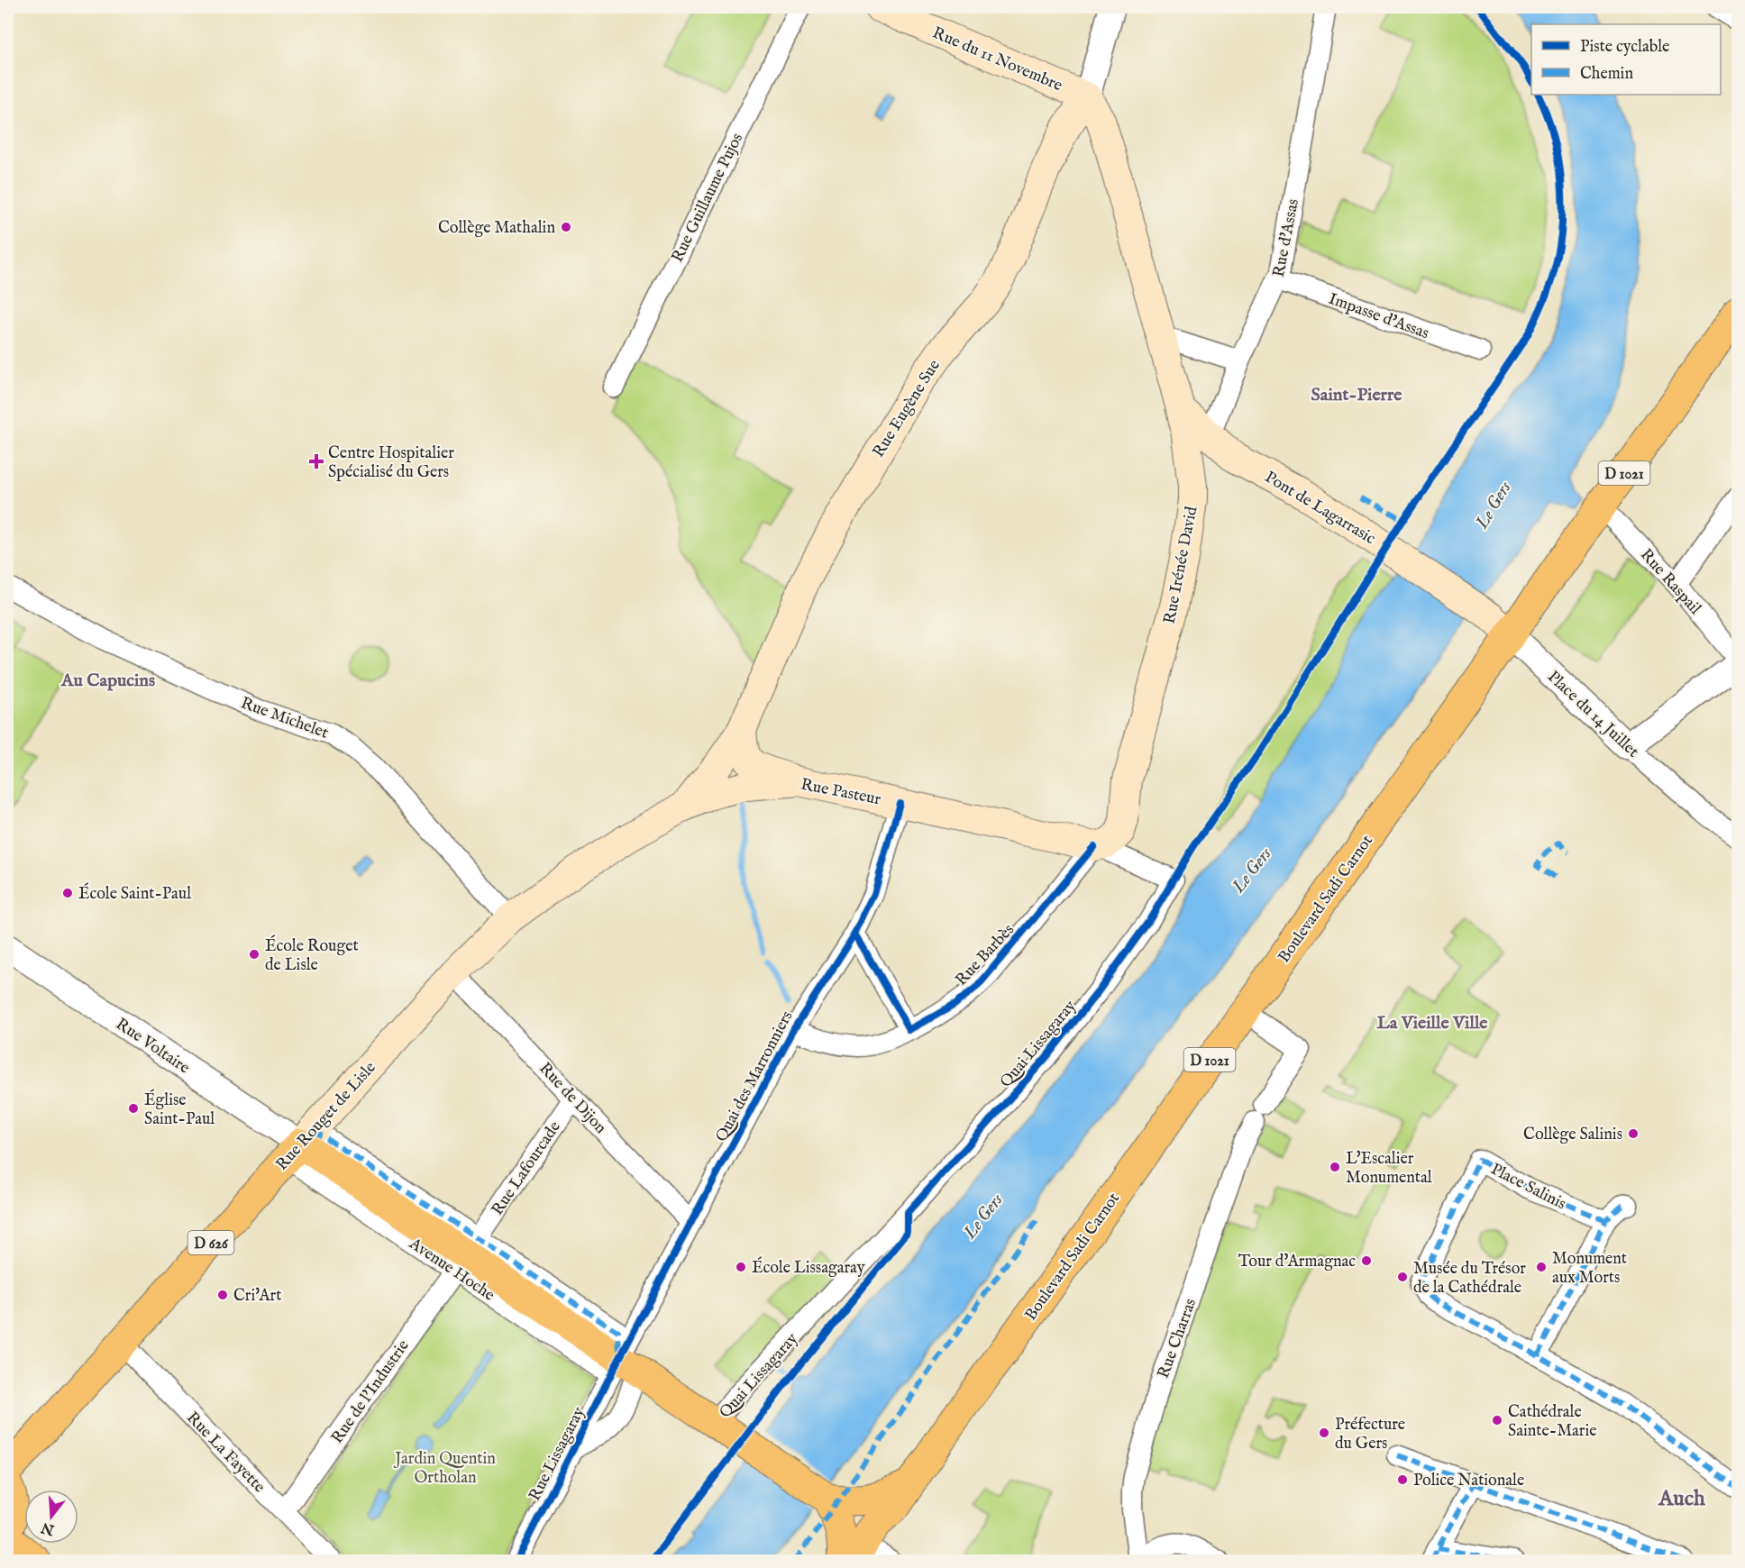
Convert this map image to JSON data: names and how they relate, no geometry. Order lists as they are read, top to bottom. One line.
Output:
{"streets":{"main road":["Rue du 11 Novembre","Rue d'Assas","Rue Eugène Sue","D 1021","Pont de Lagarrasic","Rue Irénée David","Rue Pasteur","Boulevard Sadi Carnot","Rue Rouget de Lisle","D 626","Avenue Hoche"],"street":["Rue Guillaume Pujos","Impasse d'Assas","Rue Raspail","Place du 14 Juillet","Rue Michelet","Rue Barbès","Quai Lissagaray","Rue Voltaire","Quai des Marronniers","Rue de Dijon","Rue Lafourcade","Place Salinis","Rue Charras","Rue de l'Industrie","Rue La Fayette","Rue Lissagaray"]},"crossings":[["Rue du 11 Novembre","Rue Eugène Sue"],["Rue du 11 Novembre","Rue Irénée David"],["Rue d'Assas","Impasse d'Assas"],["Rue d'Assas","Pont de Lagarrasic"],["Rue d'Assas","Rue Irénée David"],["Rue Eugène Sue","Rue Irénée David"],["Rue Eugène Sue","Rue Pasteur"],["Rue Eugène Sue","Rue Rouget de Lisle"],["Pont de Lagarrasic","Rue Irénée David"],["Pont de Lagarrasic","Place du 14 Juillet"],["Pont de Lagarrasic","Boulevard Sadi Carnot"],["Rue Irénée David","Rue Pasteur"],["Rue Irénée David","Rue Barbès"],["Rue Irénée David","Quai Lissagaray"],["Rue Raspail","Boulevard Sadi Carnot"],["Place du 14 Juillet","Boulevard Sadi Carnot"],["Rue Michelet","Rue Rouget de Lisle"],["Rue Pasteur","Rue Barbès"],["Rue Pasteur","Quai Lissagaray"],["Rue Pasteur","Quai des Marronniers"],["Rue Pasteur","Rue Rouget de Lisle"],["Boulevard Sadi Carnot","Avenue Hoche"],["Boulevard Sadi Carnot","Rue Charras"],["Rue Barbès","Quai Lissagaray"],["Rue Barbès","Quai des Marronniers"],["Quai Lissagaray","Avenue Hoche"],["Rue Voltaire","Rue Rouget de Lisle"],["Rue Voltaire","Avenue Hoche"],["Quai des Marronniers","Rue de Dijon"],["Quai des Marronniers","Avenue Hoche"],["Quai des Marronniers","Rue Lissagaray"],["Rue de Dijon","Rue Rouget de Lisle"],["Rue de Dijon","Rue Lafourcade"],["Rue Rouget de Lisle","Avenue Hoche"],["Rue Rouget de Lisle","Rue La Fayette"],["Avenue Hoche","Rue de l'Industrie"],["Avenue Hoche","Rue Lissagaray"],["Rue de l'Industrie","Rue La Fayette"]],"districts":["Saint-Pierre","Au Capucins","La Vieille Ville","Auch"],"water":["Le Gers"],"parks":["Jardin Quentin Ortholan"],"places":{"other":["Collège Mathalin","École Saint-Paul","École Rouget de Lisle","Église Saint-Paul","Collège Salinis","L'Escalier Monumental","Tour d'Armagnac","École Lissagaray","Monument aux Morts","Musée du Trésor de la Cathédrale","Cri'Art","Cathédrale Sainte-Marie","Préfecture du Gers","Police Nationale"],"health":["Centre Hospitalier Spécialisé du Gers"]},"legend":["Piste cyclable","Chemin"],"north":"bottom"}
